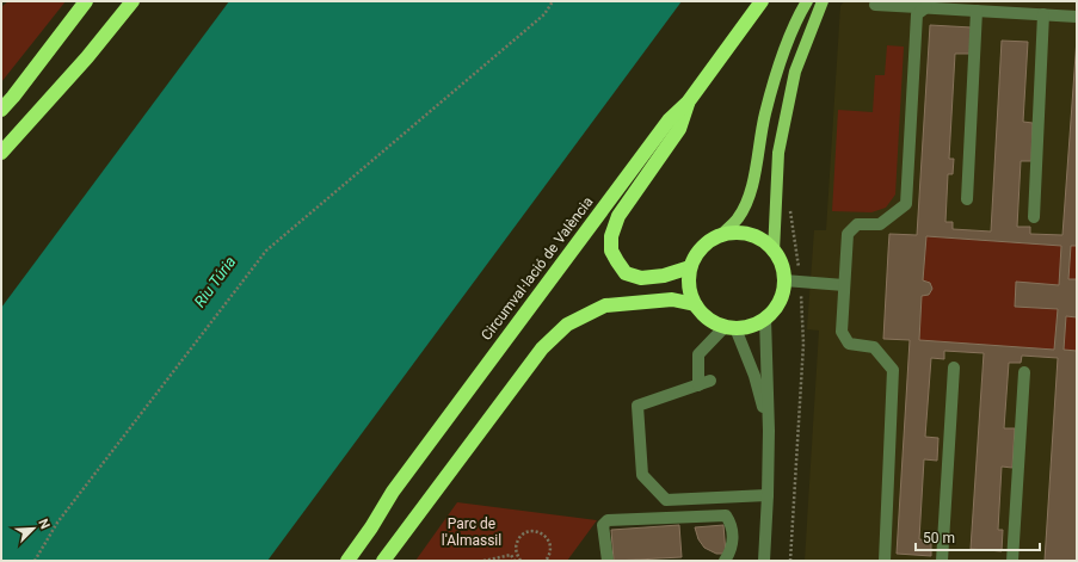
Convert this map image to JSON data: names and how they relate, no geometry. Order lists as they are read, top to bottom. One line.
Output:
{"streets":{"highway":["Circumval·lació de València"]},"water":["Riu Túria"],"parks":["Parc de l'Almassil"],"scale_bar":"50 m","north":"top right"}
